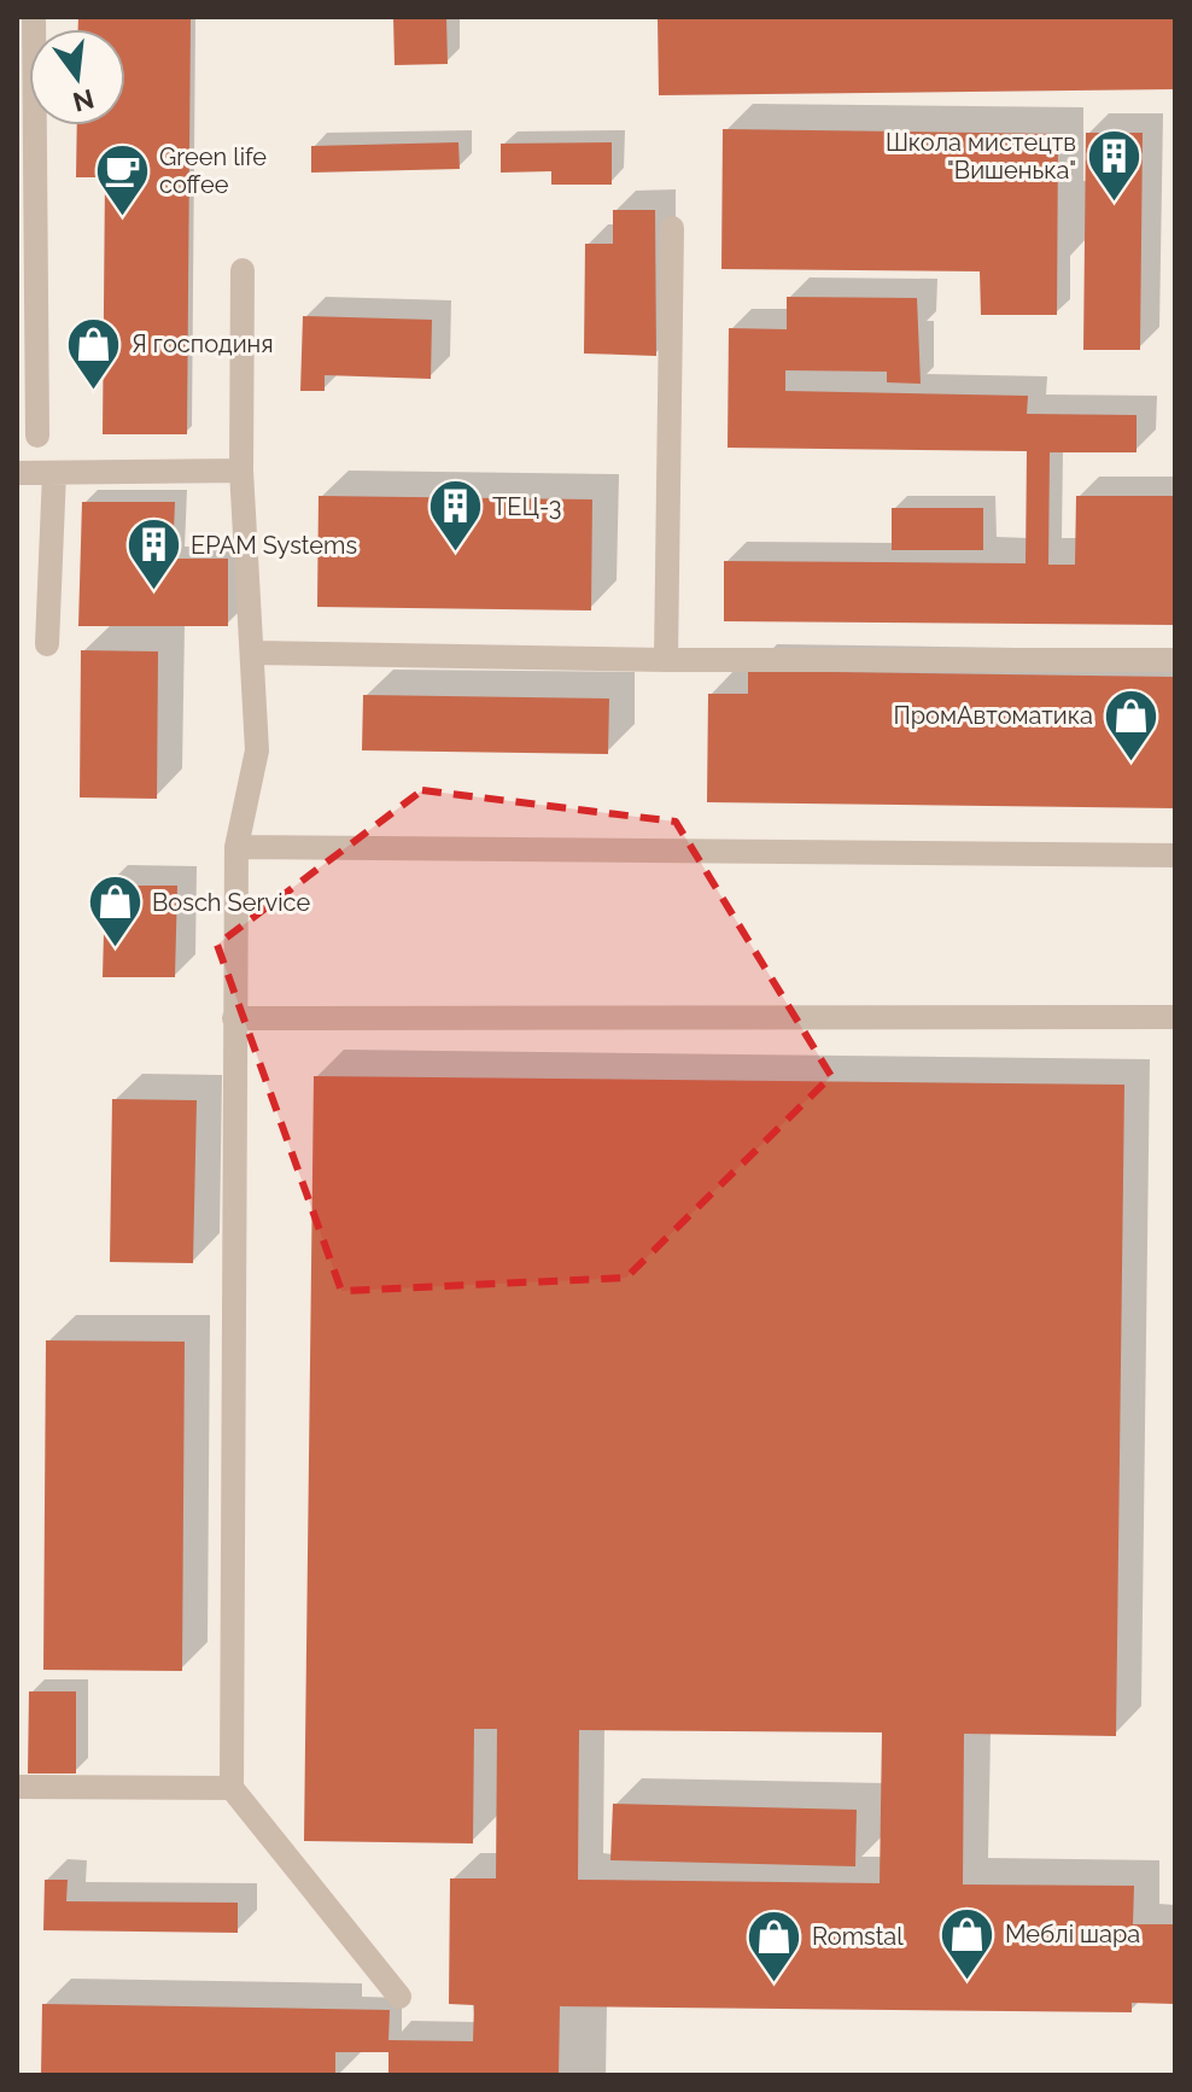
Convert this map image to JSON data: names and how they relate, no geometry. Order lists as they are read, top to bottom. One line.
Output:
{"places":{"building":["Школа мистецтв \"Вишенька\"","ТЕЦ-3","EPAM Systems"],"cafe":["Green life coffee"],"shop":["Я господиня","ПромАвтоматика","Bosch Service","Меблі шара","Romstal"]},"north":"bottom"}
